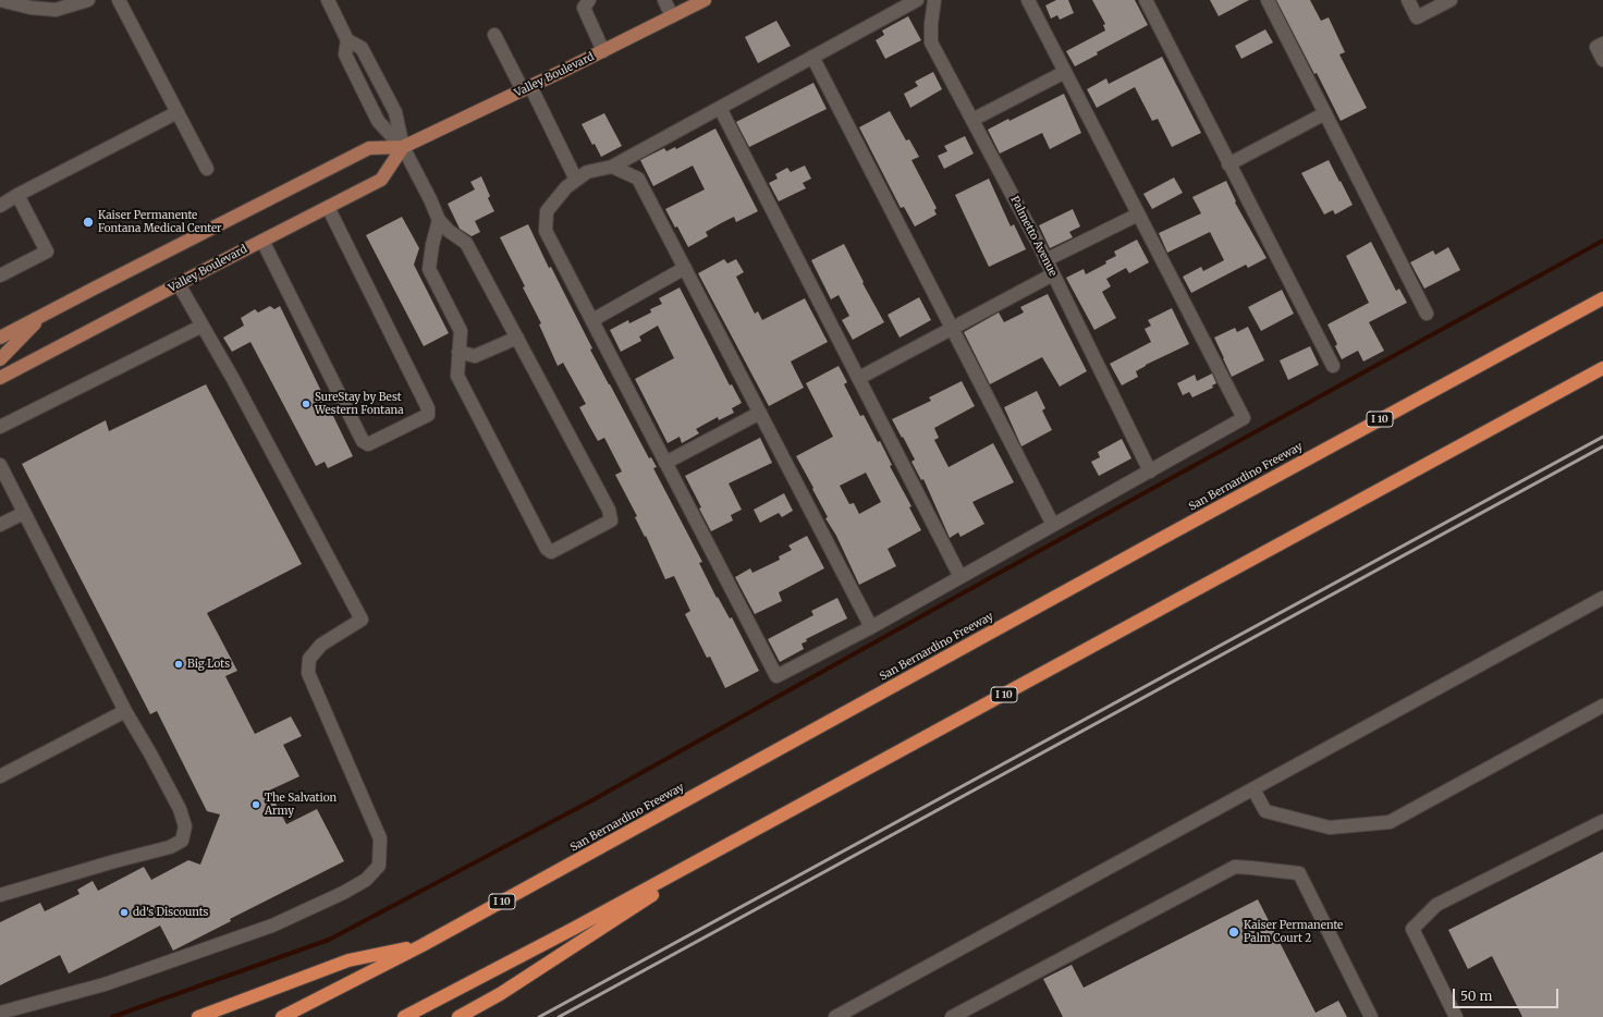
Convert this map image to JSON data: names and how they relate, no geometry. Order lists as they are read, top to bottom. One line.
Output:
{"streets":{"highway":["I 10","San Bernardino Freeway"],"main road":["Valley Boulevard"],"street":["Palmetto Avenue"]},"places":["Kaiser Permanente Fontana Medical Center","SureStay by Best Western Fontana","Big Lots","The Salvation Army","dd's Discounts","Kaiser Permanente Palm Court 2"],"scale_bar":"50 m"}
